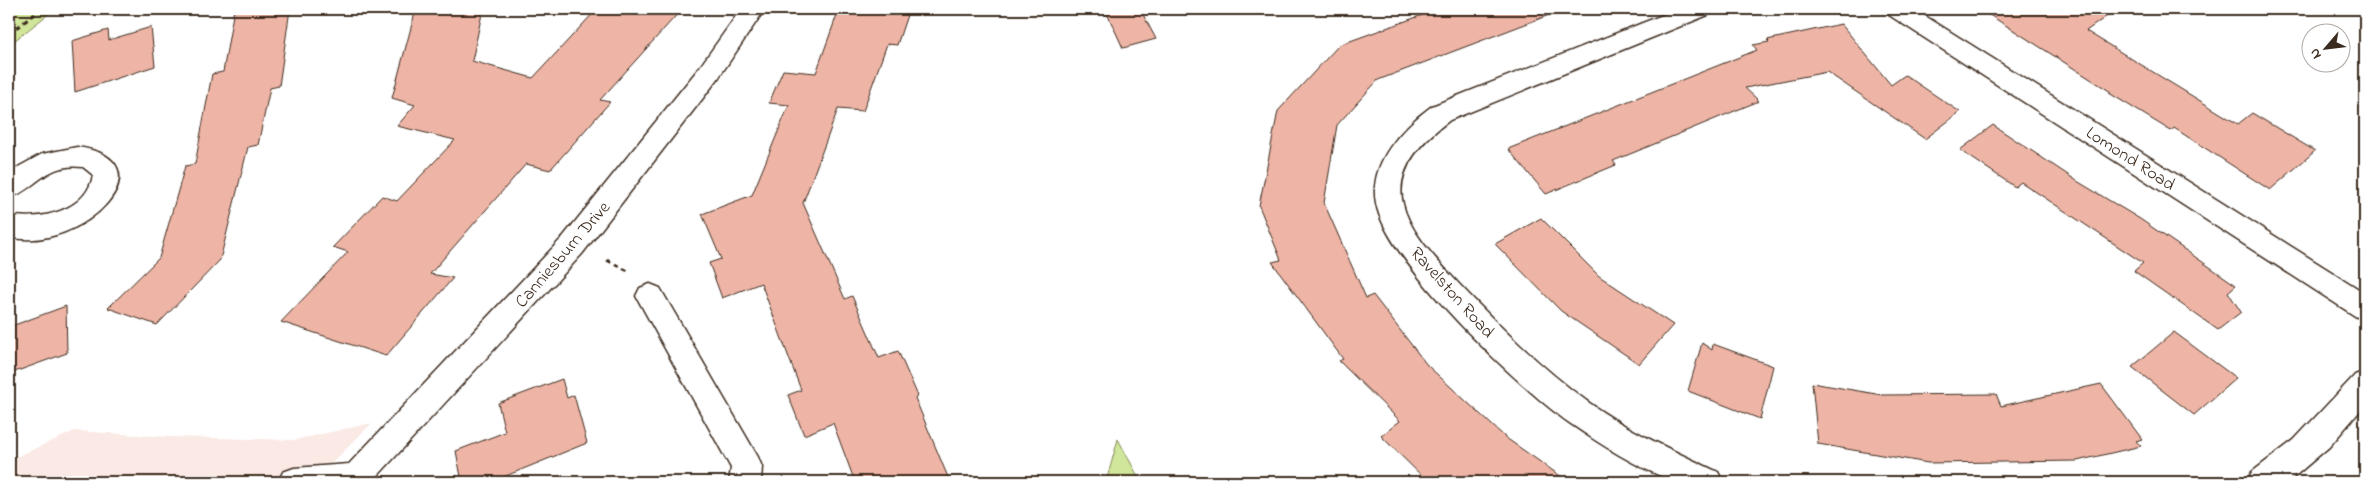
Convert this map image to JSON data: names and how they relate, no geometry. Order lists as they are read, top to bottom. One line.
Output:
{"streets":{"street":["Lomond Road","Canniesburn Drive","Ravelston Road"]},"north":"bottom left"}
